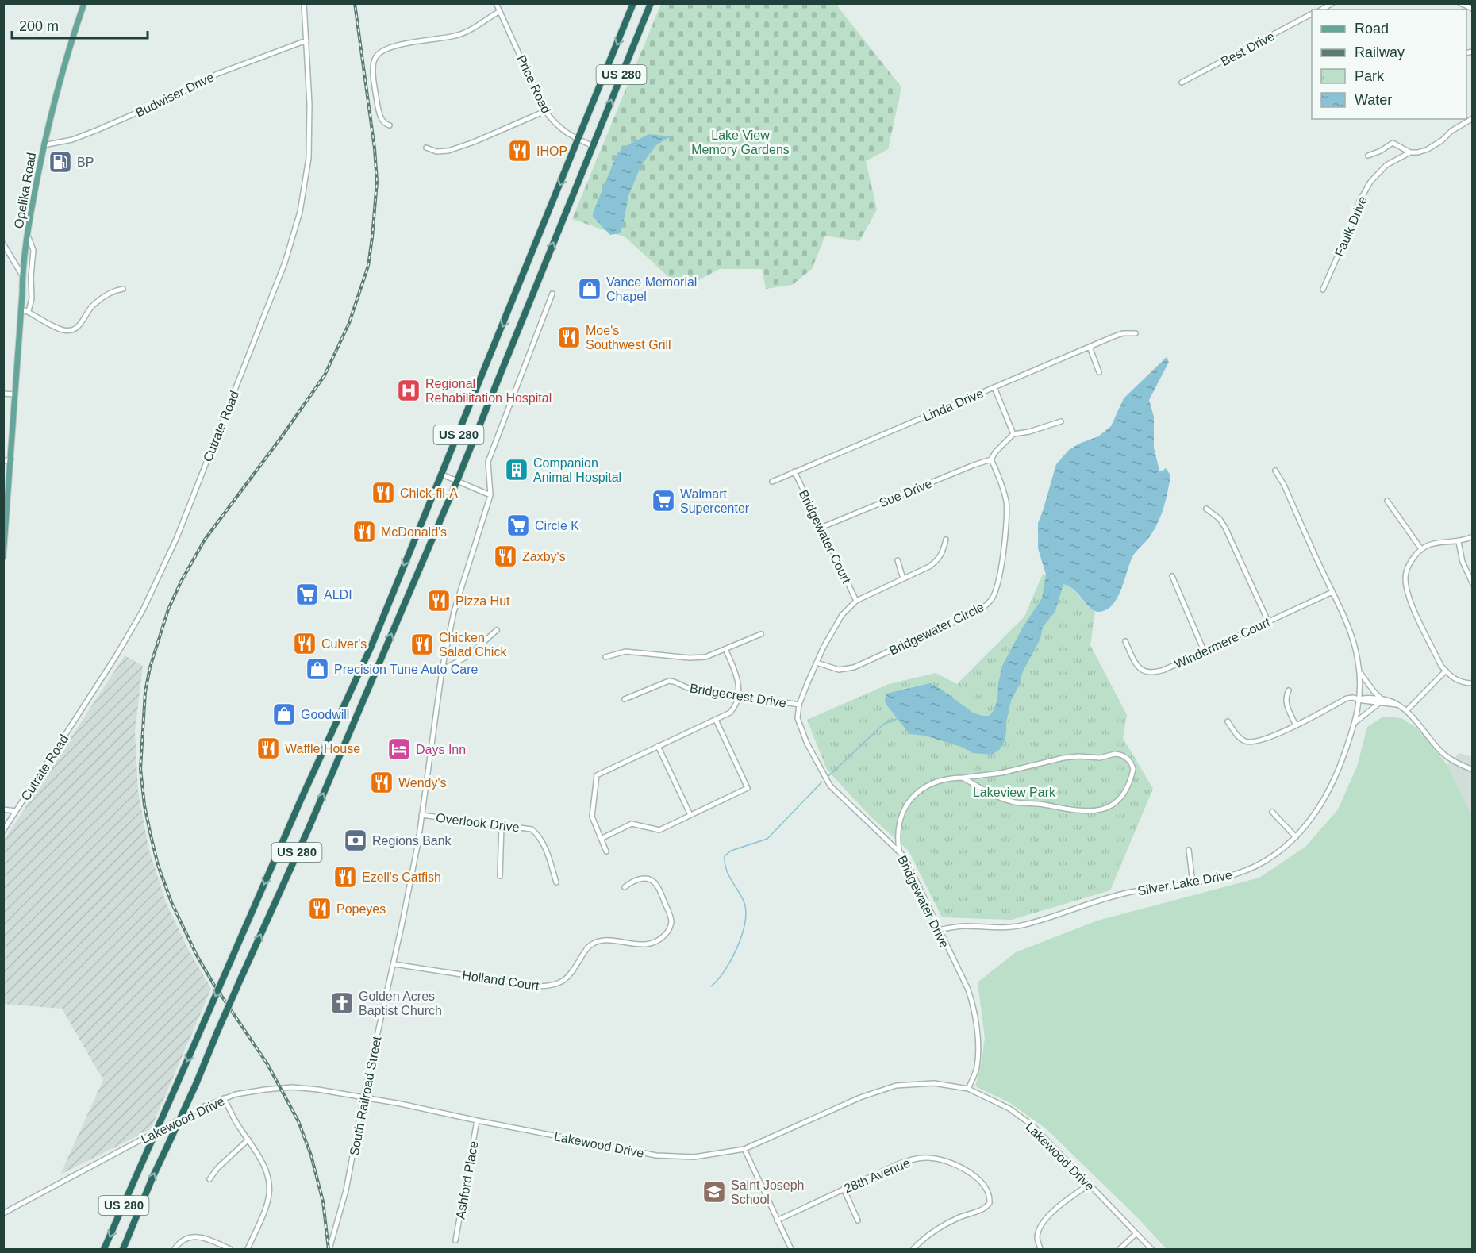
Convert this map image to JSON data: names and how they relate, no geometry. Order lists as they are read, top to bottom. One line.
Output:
{"streets":{"highway":["US 280"],"main road":["Opelika Road"],"street":["Best Drive","Price Road","Budwiser Drive","Faulk Drive","Linda Drive","Cutrate Road","Sue Drive","Bridgewater Court","Bridgewater Circle","Windermere Court","Bridgecrest Drive","Overlook Drive","Silver Lake Drive","Bridgewater Drive","Holland Court","South Railroad Street","Lakewood Drive","28th Avenue","Ashford Place"]},"crossings":[["US 280","Price Road"],["Budwiser Drive","Opelika Road"],["Budwiser Drive","Cutrate Road"],["Linda Drive","Bridgewater Court"],["Sue Drive","Bridgewater Court"],["Sue Drive","Bridgewater Circle"],["Bridgewater Court","Bridgewater Drive"],["Bridgewater Circle","Bridgewater Drive"],["Windermere Court","Silver Lake Drive"],["Bridgecrest Drive","Bridgewater Drive"],["Overlook Drive","South Railroad Street"],["Silver Lake Drive","Bridgewater Drive"],["Bridgewater Drive","Lakewood Drive"],["Holland Court","South Railroad Street"],["South Railroad Street","Lakewood Drive"],["Lakewood Drive","Ashford Place"]],"parks":["Lake View Memory Gardens","Lakeview Park"],"places":{"restaurant":["IHOP","Moe's Southwest Grill","Chick-fil-A","McDonald's","Zaxby's","Pizza Hut","Culver's","Chicken Salad Chick","Waffle House","Wendy's","Ezell's Catfish","Popeyes"],"fuel station":["BP"],"shop":["Vance Memorial Chapel","Precision Tune Auto Care","Goodwill"],"hospital":["Regional Rehabilitation Hospital"],"building":["Companion Animal Hospital"],"supermarket":["Walmart Supercenter","Circle K","ALDI"],"hotel":["Days Inn"],"bank":["Regions Bank"],"church":["Golden Acres Baptist Church"],"school or university":["Saint Joseph School"]},"legend":["Road","Railway","Park","Water"],"scale_bar":"200 m"}
